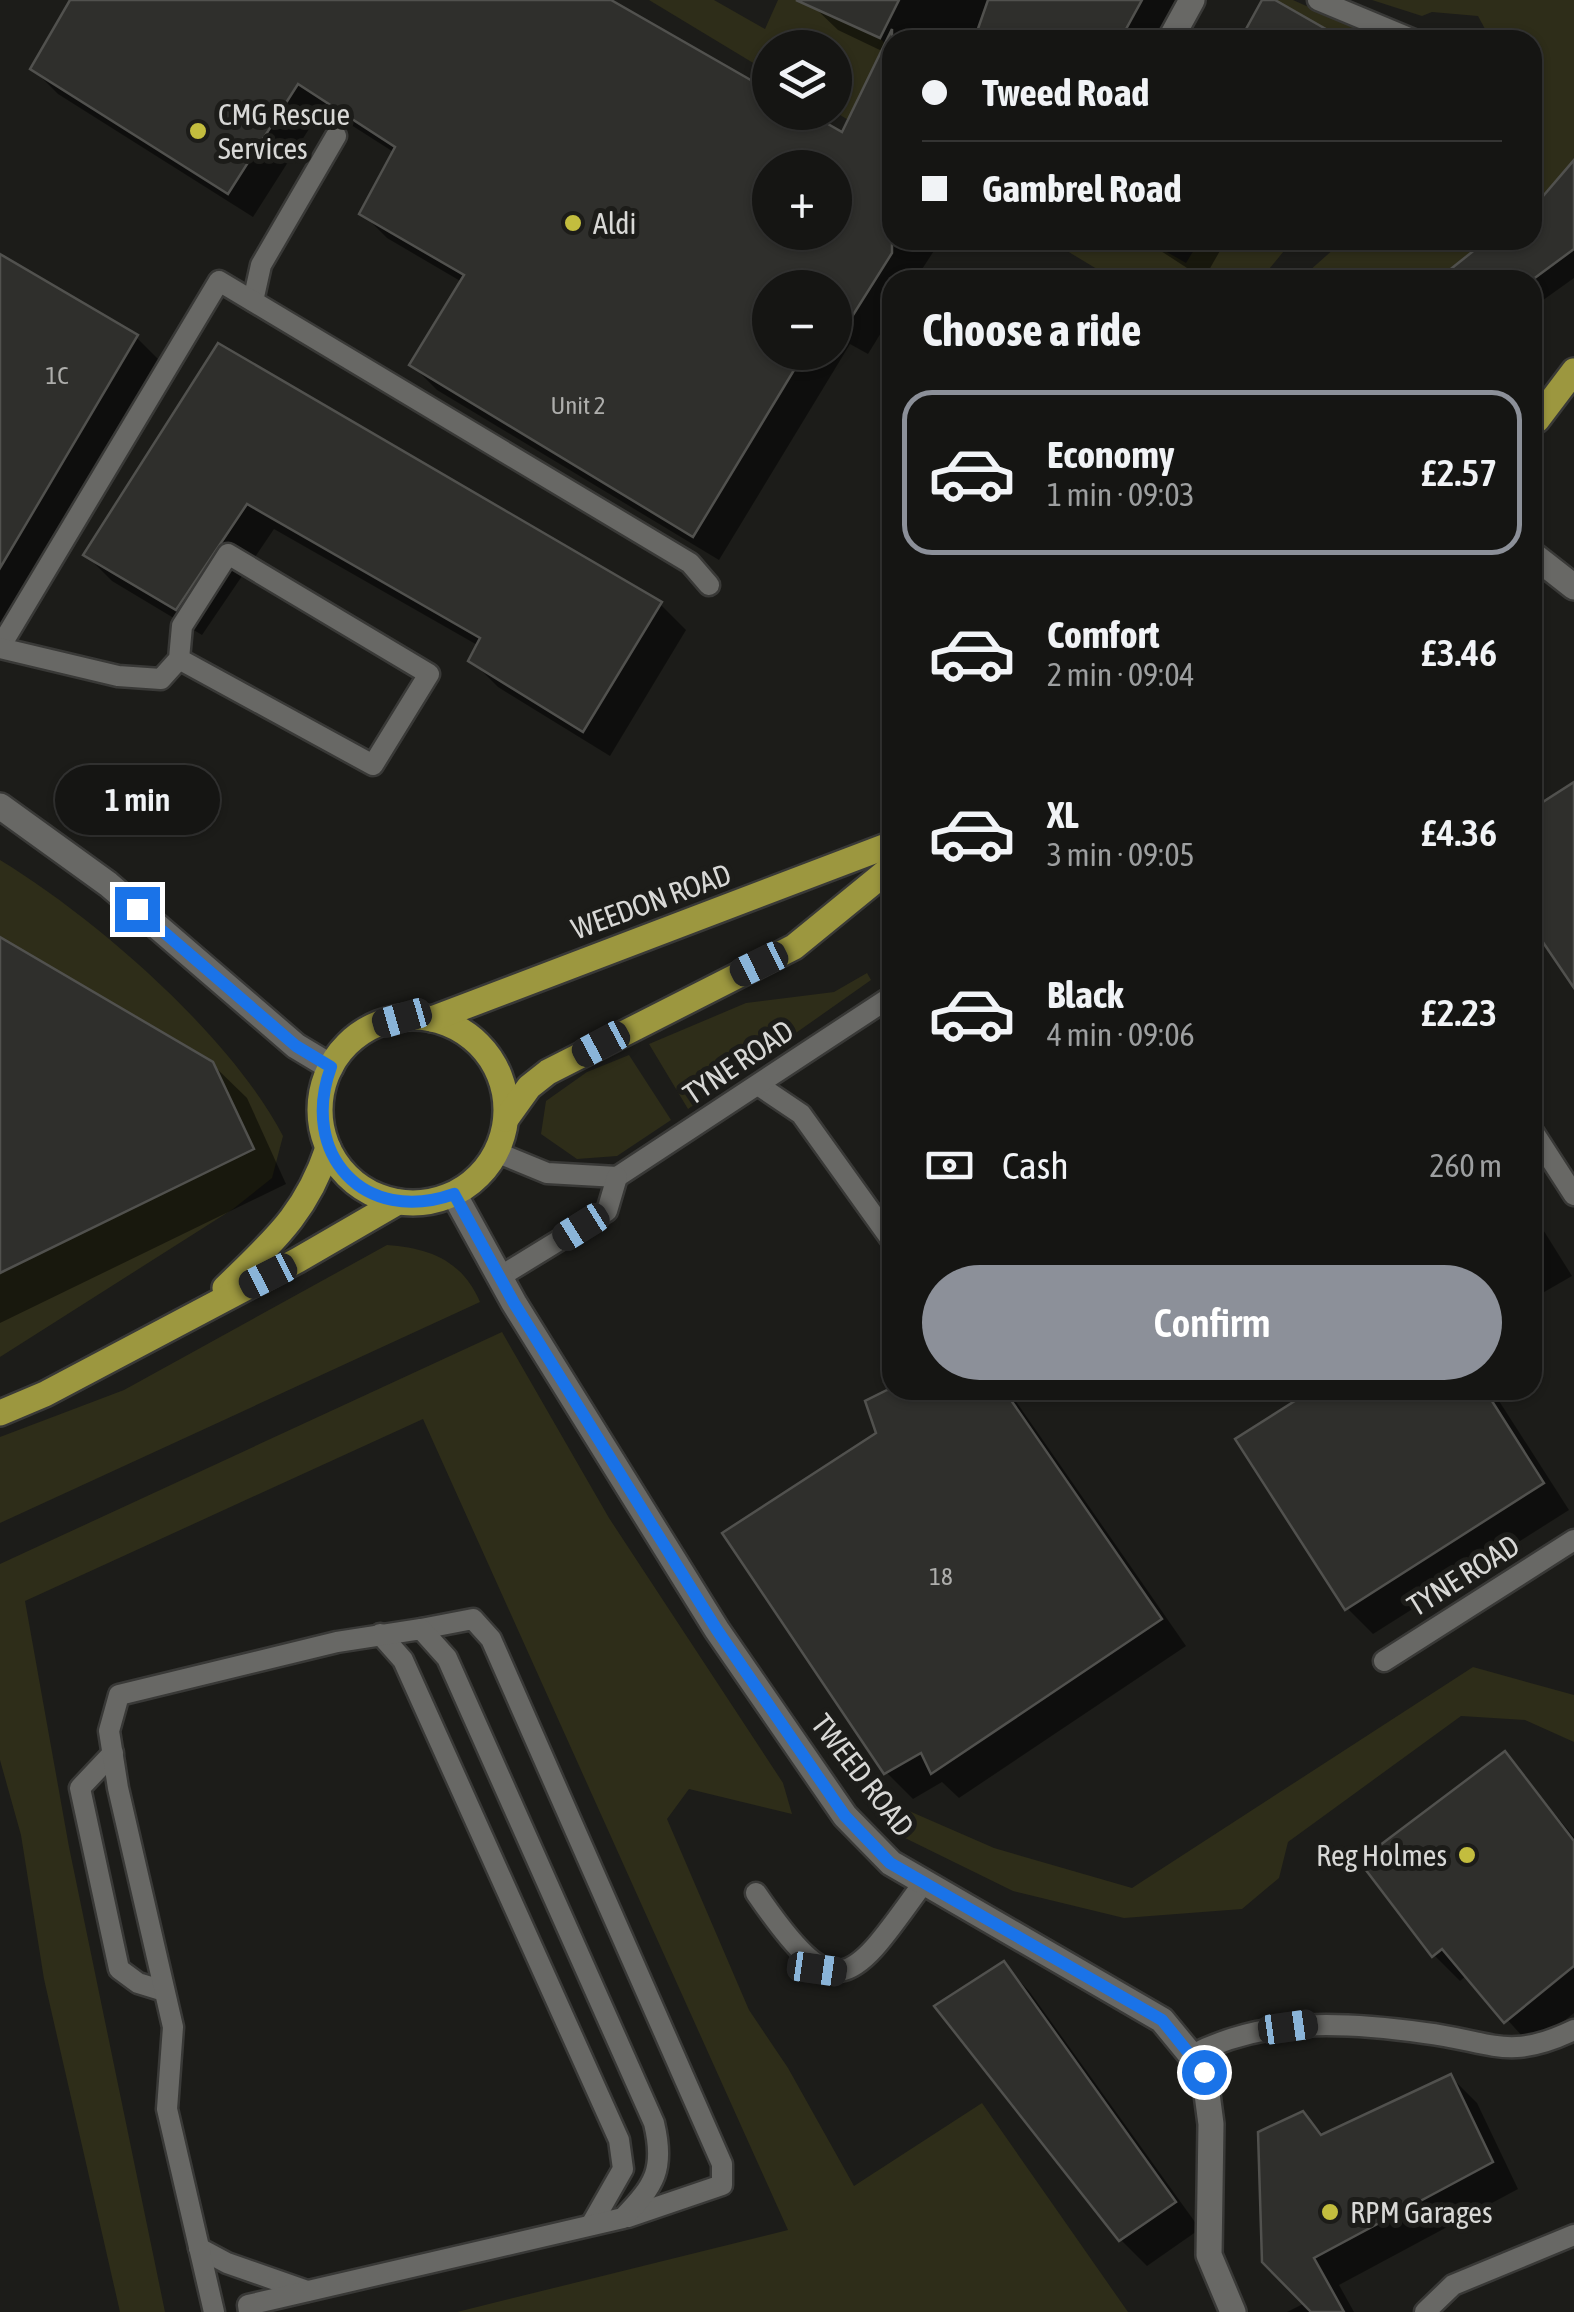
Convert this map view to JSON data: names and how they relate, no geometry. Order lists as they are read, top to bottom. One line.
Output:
{"streets":{"main road":["WEEDON ROAD"],"street":["TWEED ROAD"],"lane":["TYNE ROAD"]},"crossings":[["WEEDON ROAD","TWEED ROAD"]],"places":["CMG Rescue Services","Aldi","Reg Holmes","RPM Garages"],"house_numbers":["1C","Unit 2","18"],"page":{"map_buttons":["+","−"],"banner":["Tweed Road","Gambrel Road"],"heading":"Choose a ride","list":[{"name":"Economy","note":"1 min · 09:03","value":"£2.57"},{"name":"Comfort","note":"2 min · 09:04","value":"£3.46"},{"name":"XL","note":"3 min · 09:05","value":"£4.36"},{"name":"Black","note":"4 min · 09:06","value":"£2.23"}],"bubble":"1 min","pay":["Cash","260 m"],"buttons":"Confirm"}}
